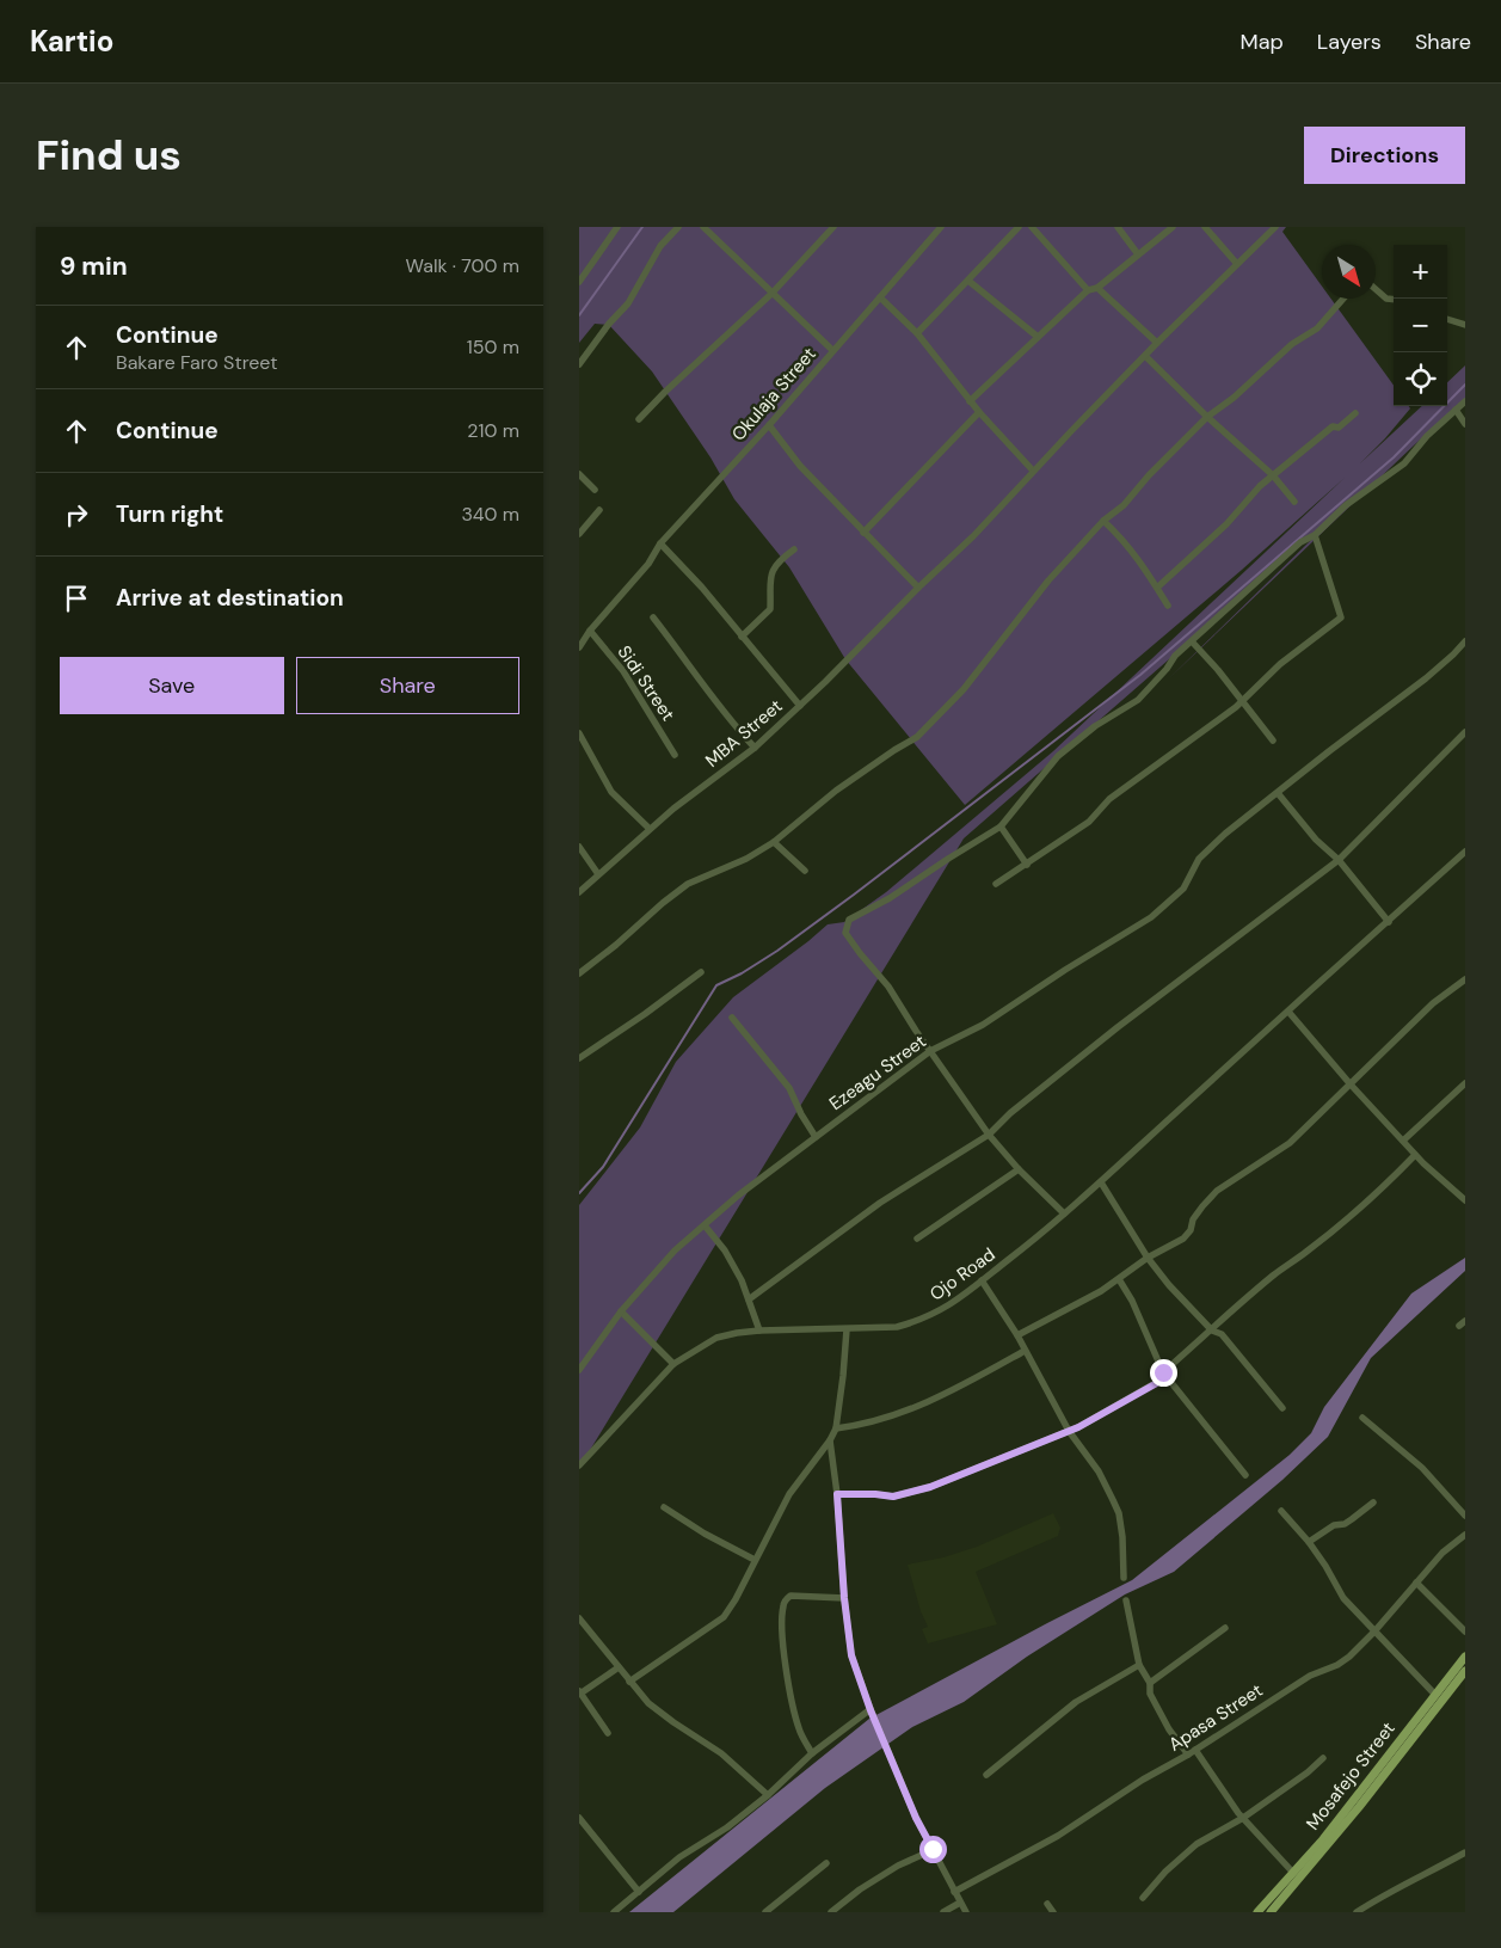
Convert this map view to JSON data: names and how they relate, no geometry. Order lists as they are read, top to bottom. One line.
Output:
{"streets":{"main road":["Mosafejo Street"],"street":["Okulaja Street","Sidi Street","MBA Street","Ezeagu Street","Ojo Road","Apasa Street"]},"crossings":[["Okulaja Street","Sidi Street"]],"north":"bottom right","page":{"header":"Kartio","nav":["Map","Layers","Share"],"buttons":["Directions",["Save","Share"]],"title":"Find us","heading":["9 min","Walk · 700 m"],"map_buttons":["+","−"],"list":[["Continue","Bakare Faro Street","150 m"],["Continue","210 m"],["Turn right","340 m"],"Arrive at destination"]}}
